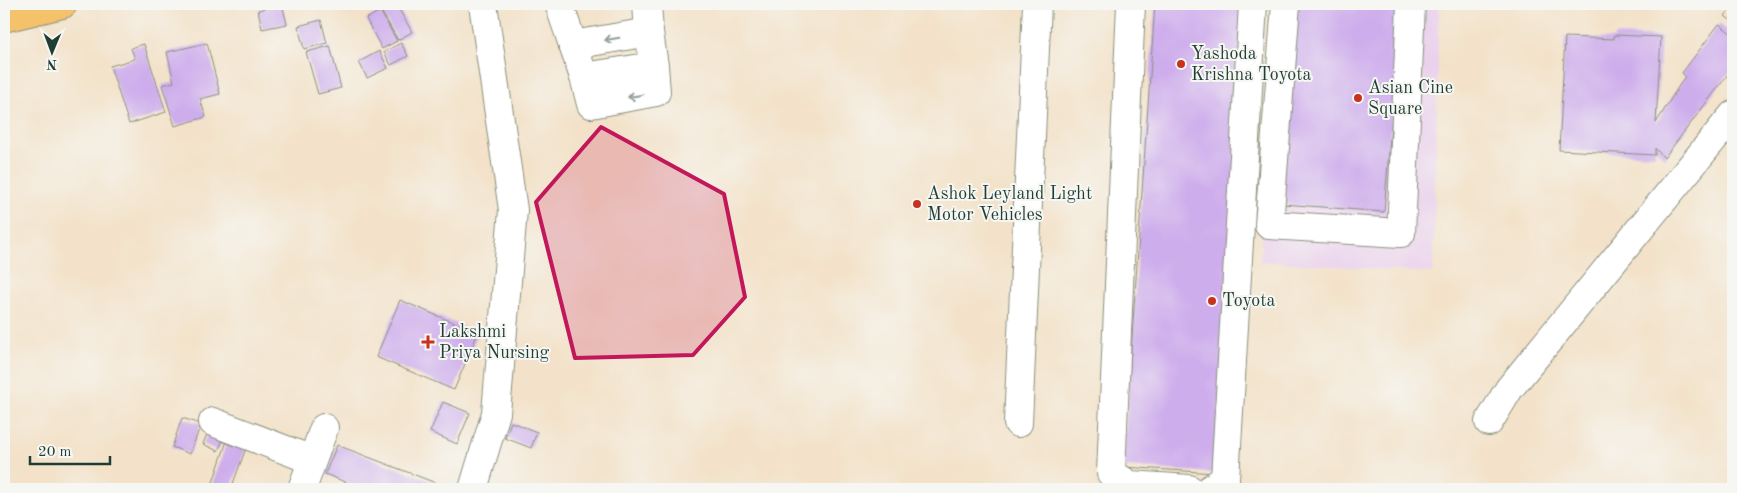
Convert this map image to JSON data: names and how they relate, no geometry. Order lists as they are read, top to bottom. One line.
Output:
{"places":{"other":["Yashoda Krishna Toyota","Asian Cine Square","Ashok Leyland Light Motor Vehicles","Toyota"],"health":["Lakshmi Priya Nursing"]},"scale_bar":"20 m","north":"bottom"}
